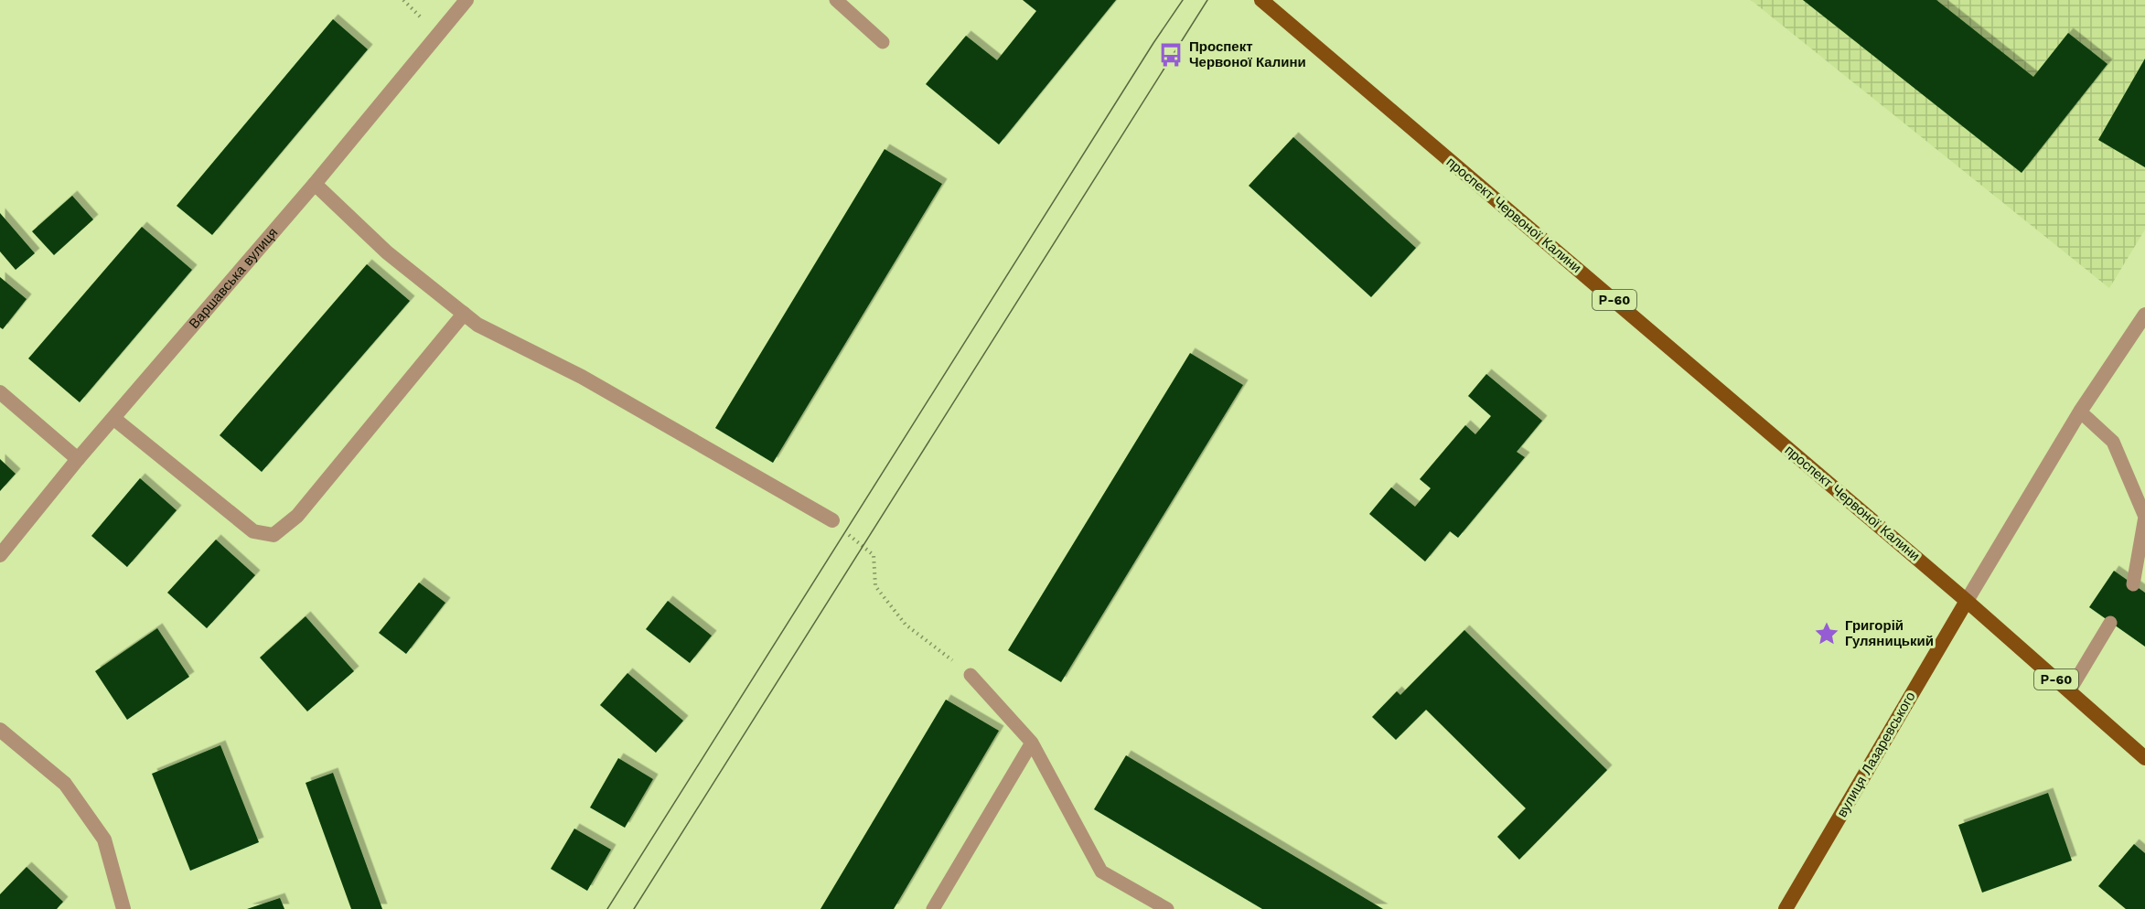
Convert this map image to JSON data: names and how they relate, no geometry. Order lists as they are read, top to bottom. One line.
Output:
{"streets":{"main road":["проспект Червоної Калини","Р-60","вулиця Лазаревського"],"street":["Варшавська вулиця"]},"crossings":[["проспект Червоної Калини","Р-60"],["проспект Червоної Калини","вулиця Лазаревського"],["Р-60","вулиця Лазаревського"]],"places":{"bus stop":["Проспект Червоної Калини"],"place":["Григорій Гуляницький"]}}
